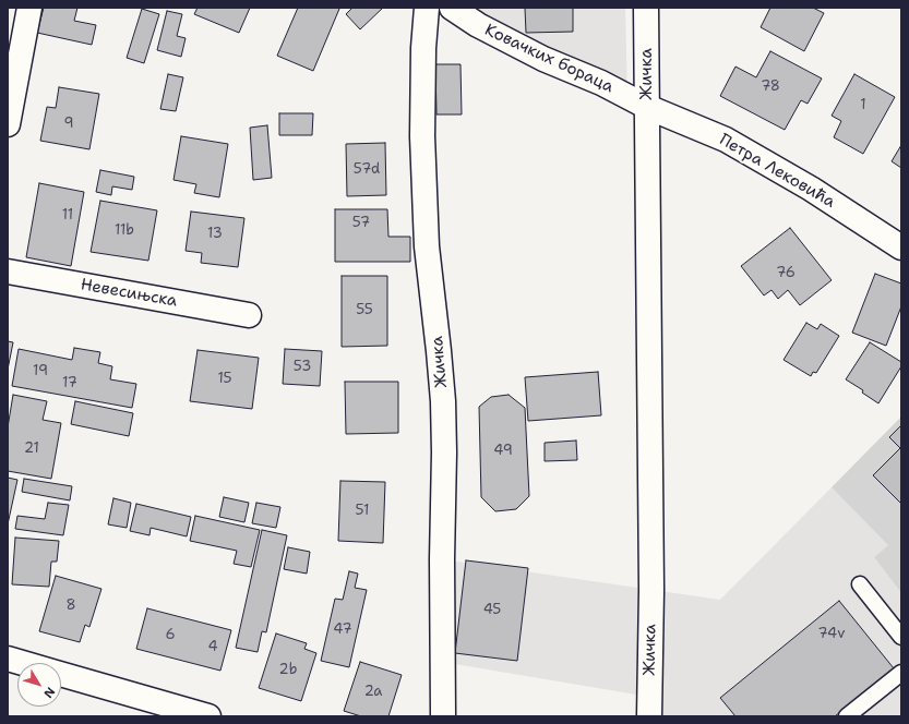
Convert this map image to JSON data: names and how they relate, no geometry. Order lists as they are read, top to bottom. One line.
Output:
{"streets":{"street":["Ковачких бораца","Жичка","Петра Лековића","Невесињска"]},"crossings":[["Ковачких бораца","Жичка"],["Ковачких бораца","Петра Лековића"],["Жичка","Петра Лековића"]],"house_numbers":["78","1","9","57d","11","57","11b","13","76","55","53","19","15","17","21","49","51","8","45","47","74v","6","4","2b","2a"],"north":"bottom right"}
